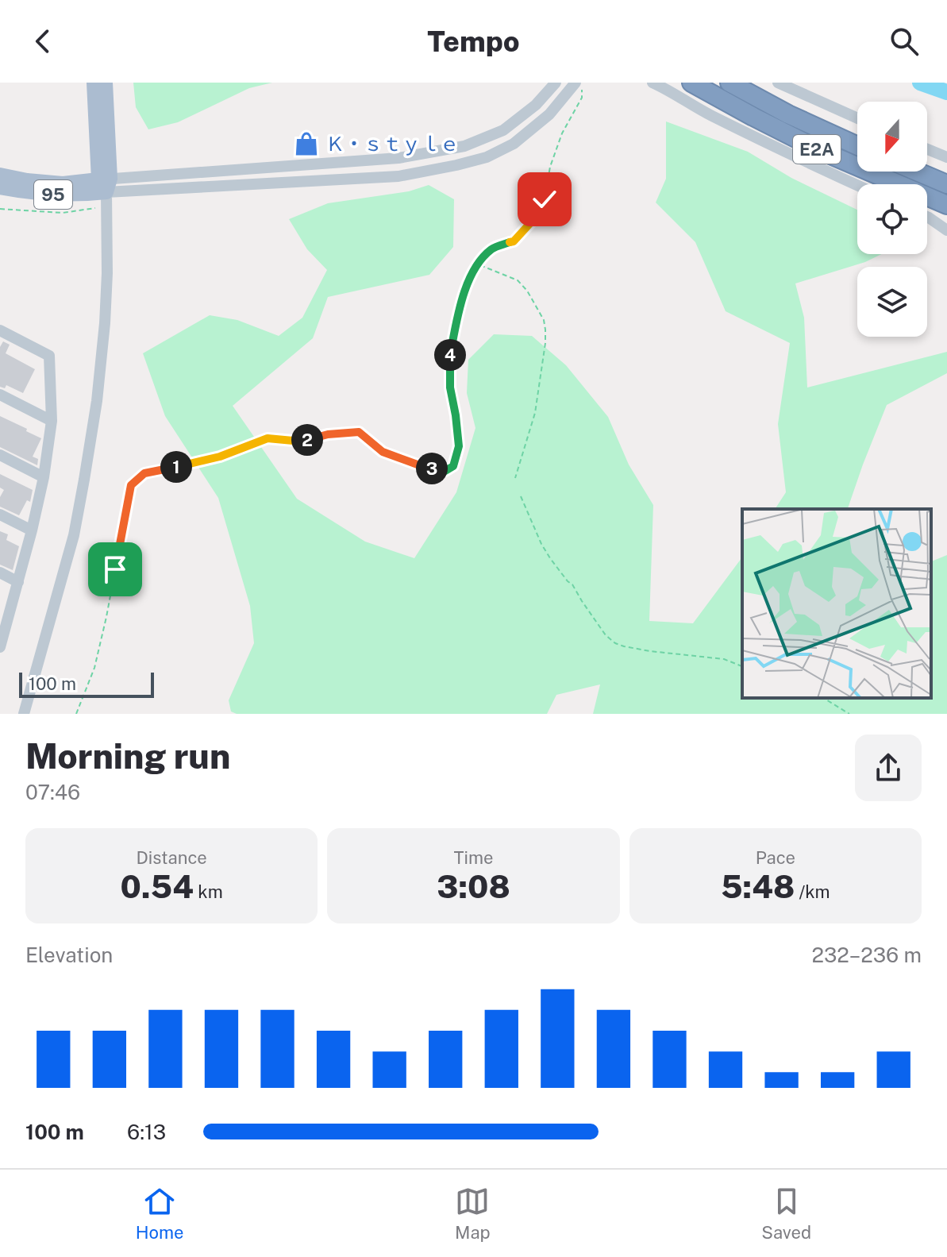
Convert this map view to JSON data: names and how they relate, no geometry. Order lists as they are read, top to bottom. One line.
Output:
{"streets":{"highway":["E2A"],"main road":["95"]},"places":{"shop":["Ｋ・ｓｔｙｌｅ"]},"scale_bar":"100 m","north":"bottom","page":{"header":"Tempo","pins":["4","2","1","3"],"scale":"100 m","heading":["Morning run","07:46"],"stats":[["Distance","0.54 km"],["Time","3:08"],["Pace","5:48 /km"]],"chart":["Elevation","232–236 m"],"list":[{"name":"100 m","note":"6:13"}],"tabs":["Home","Map","Saved"]}}
